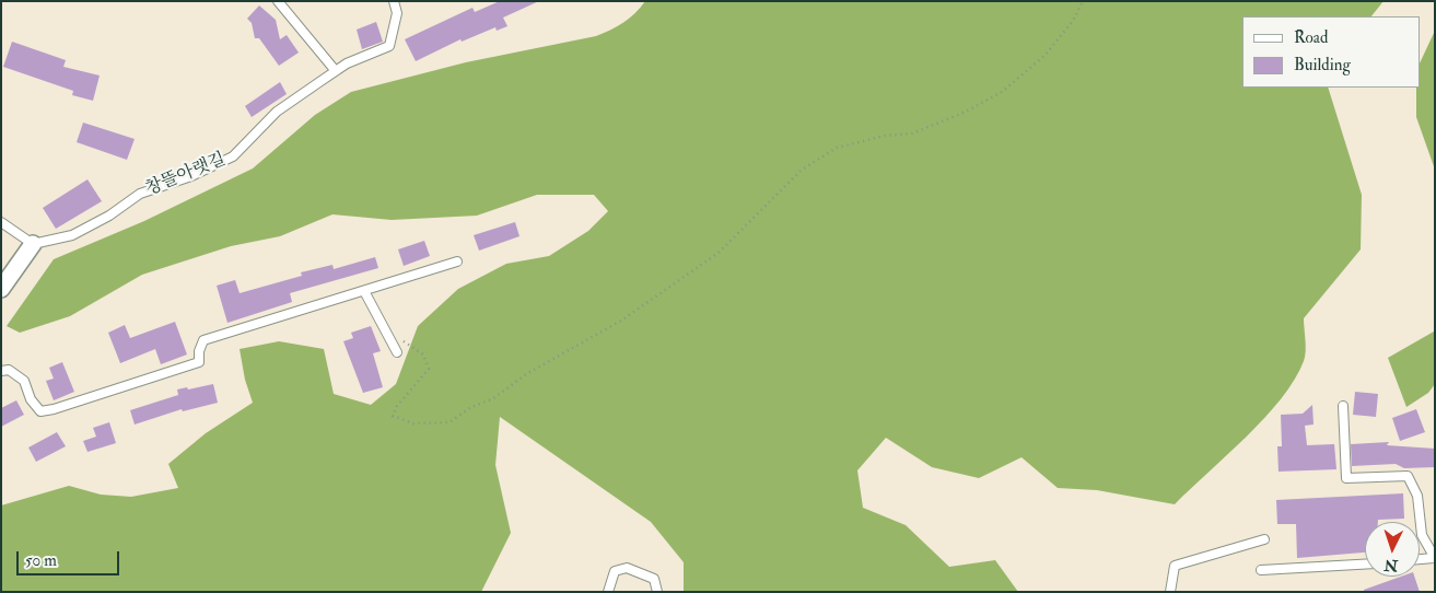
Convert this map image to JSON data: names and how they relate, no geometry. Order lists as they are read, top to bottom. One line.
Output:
{"streets":{"lane":["창뜰아랫길"]},"legend":["Road","Building"],"scale_bar":"50 m","north":"bottom"}
